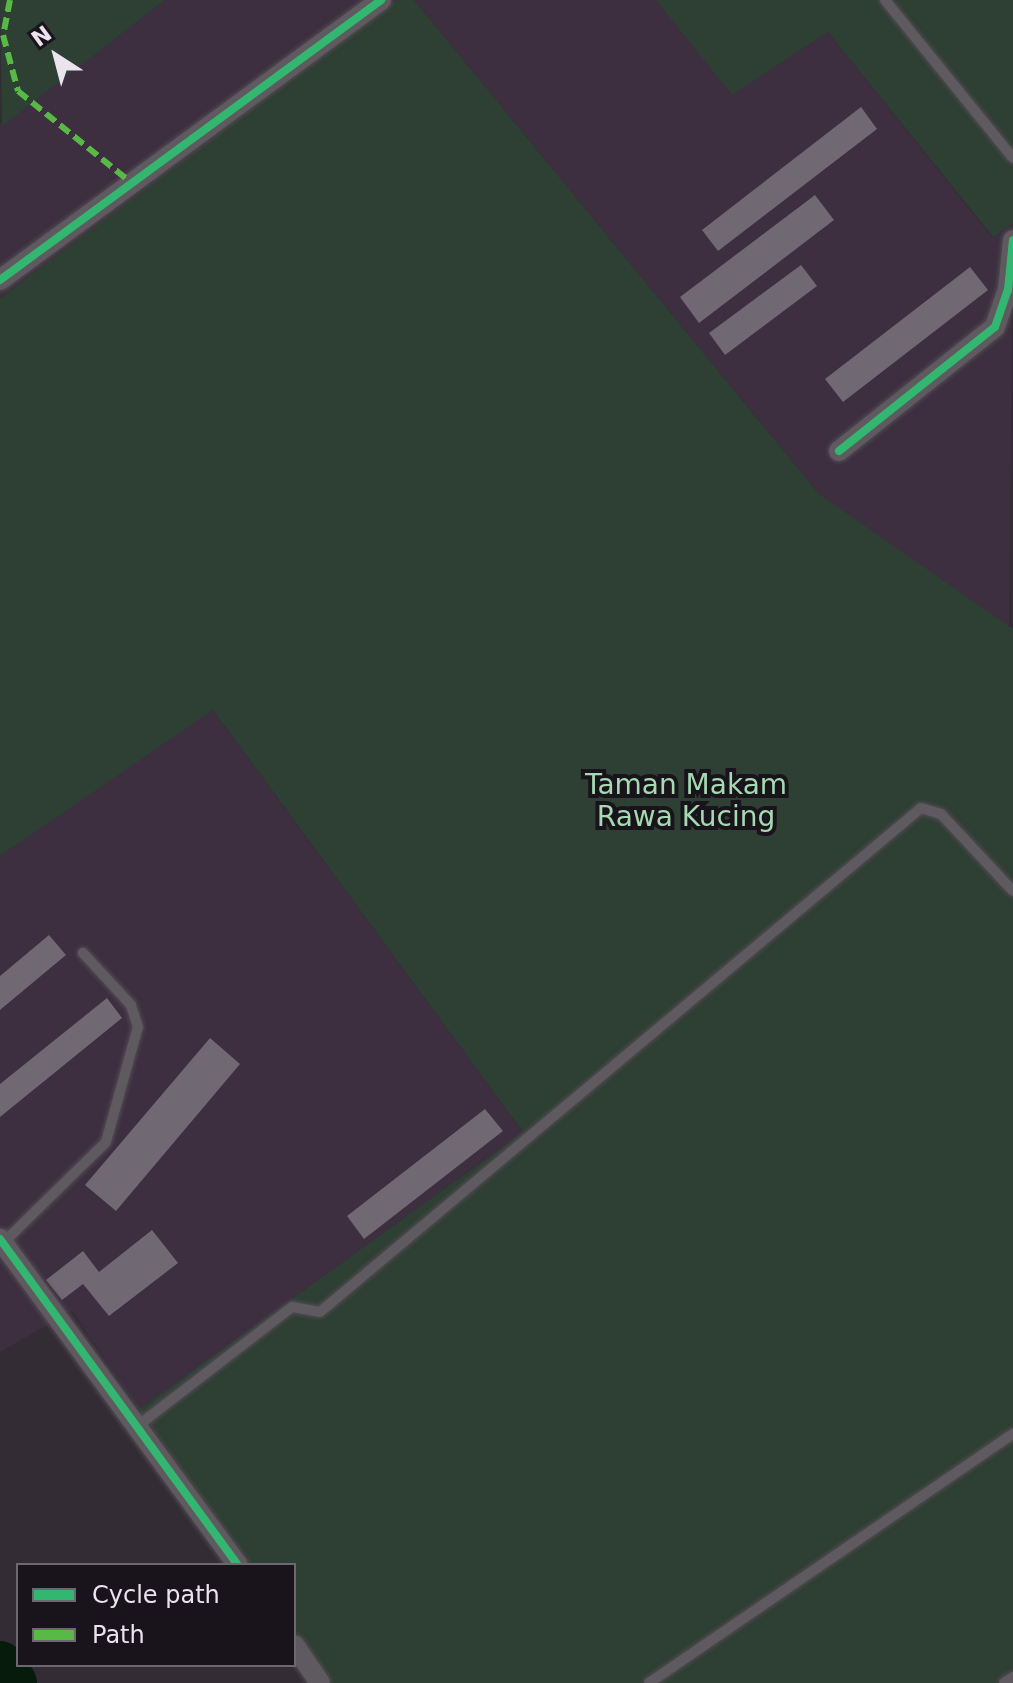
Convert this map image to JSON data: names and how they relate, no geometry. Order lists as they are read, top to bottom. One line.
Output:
{"parks":["Taman Makam Rawa Kucing"],"legend":["Cycle path","Path"],"north":"top left"}
